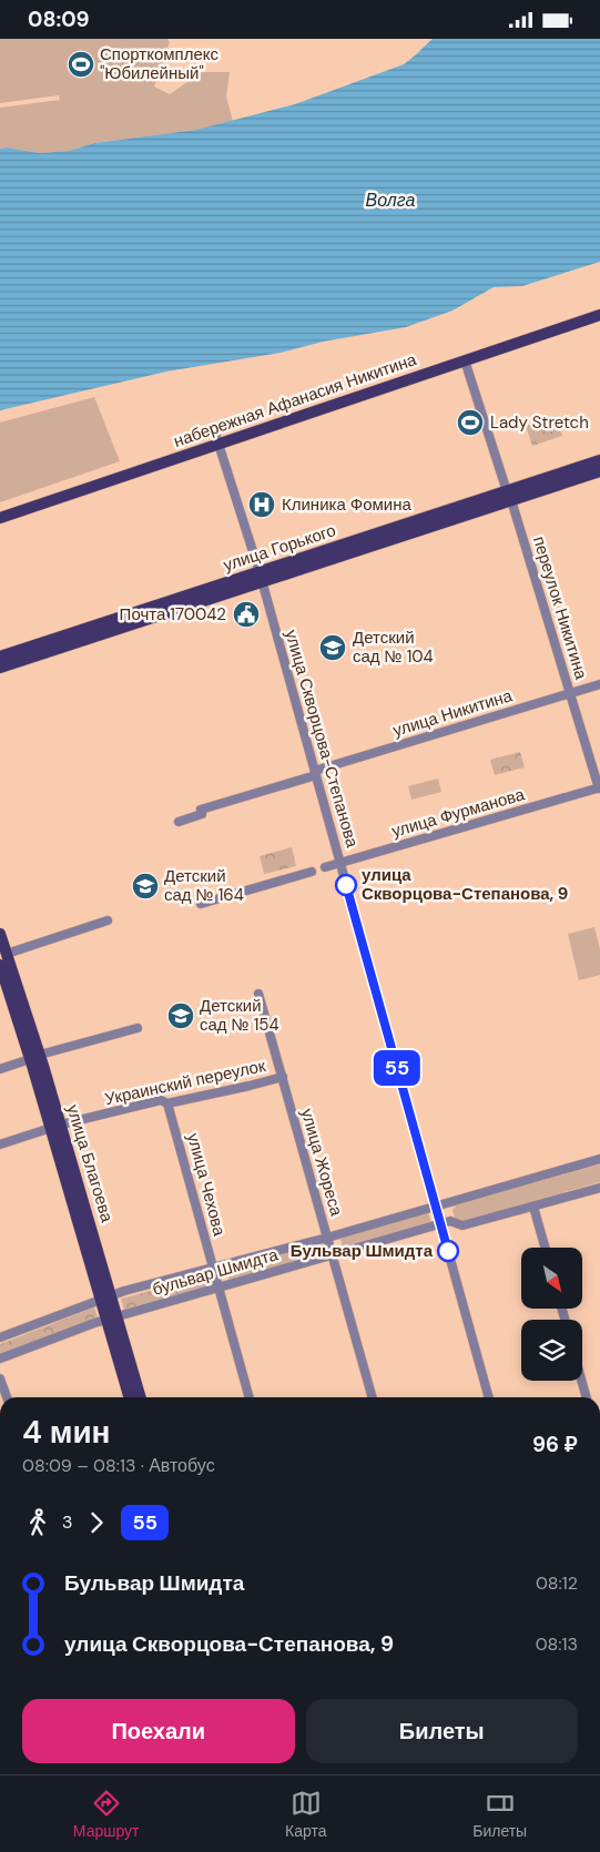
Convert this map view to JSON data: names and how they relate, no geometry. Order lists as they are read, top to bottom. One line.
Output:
{"streets":{"main road":["набережная Афанасия Никитина","улица Горького","улица Благоева"],"street":["переулок Никитина","улица Никитина","улица Скворцова-Степанова","улица Фурманова","Украинский переулок","улица Жореса","улица Чехова","бульвар Шмидта"]},"crossings":[["набережная Афанасия Никитина","переулок Никитина"],["набережная Афанасия Никитина","улица Скворцова-Степанова"],["улица Горького","переулок Никитина"],["улица Горького","улица Скворцова-Степанова"],["переулок Никитина","улица Никитина"],["переулок Никитина","улица Фурманова"],["улица Никитина","улица Скворцова-Степанова"],["улица Скворцова-Степанова","улица Фурманова"],["улица Скворцова-Степанова","бульвар Шмидта"],["Украинский переулок","улица Жореса"],["Украинский переулок","улица Благоева"],["Украинский переулок","улица Чехова"],["улица Жореса","бульвар Шмидта"],["улица Благоева","бульвар Шмидта"],["улица Чехова","бульвар Шмидта"]],"water":["Волга"],"places":{"sports":["Спорткомплекс \"Юбилейный\"","Lady Stretch"],"hospital":["Клиника Фомина"],"public building":["Почта 170042"],"school or university":["Детский сад № 104","Детский сад № 164","Детский сад № 154"],"other":["улица Скворцова-Степанова, 9","Бульвар Шмидта"]},"lines":["bus line 55"],"north":"bottom right","page":{"status":"08:09","on_map":"55","heading":["4 мин","08:09 – 08:13 · Автобус","96 ₽"],"legs":["3","55"],"list":[{"name":"Бульвар Шмидта","value":"08:12"},{"name":"улица Скворцова-Степанова, 9","value":"08:13"}],"buttons":["Поехали","Билеты"],"tabs":["Маршрут","Карта","Билеты"]}}
